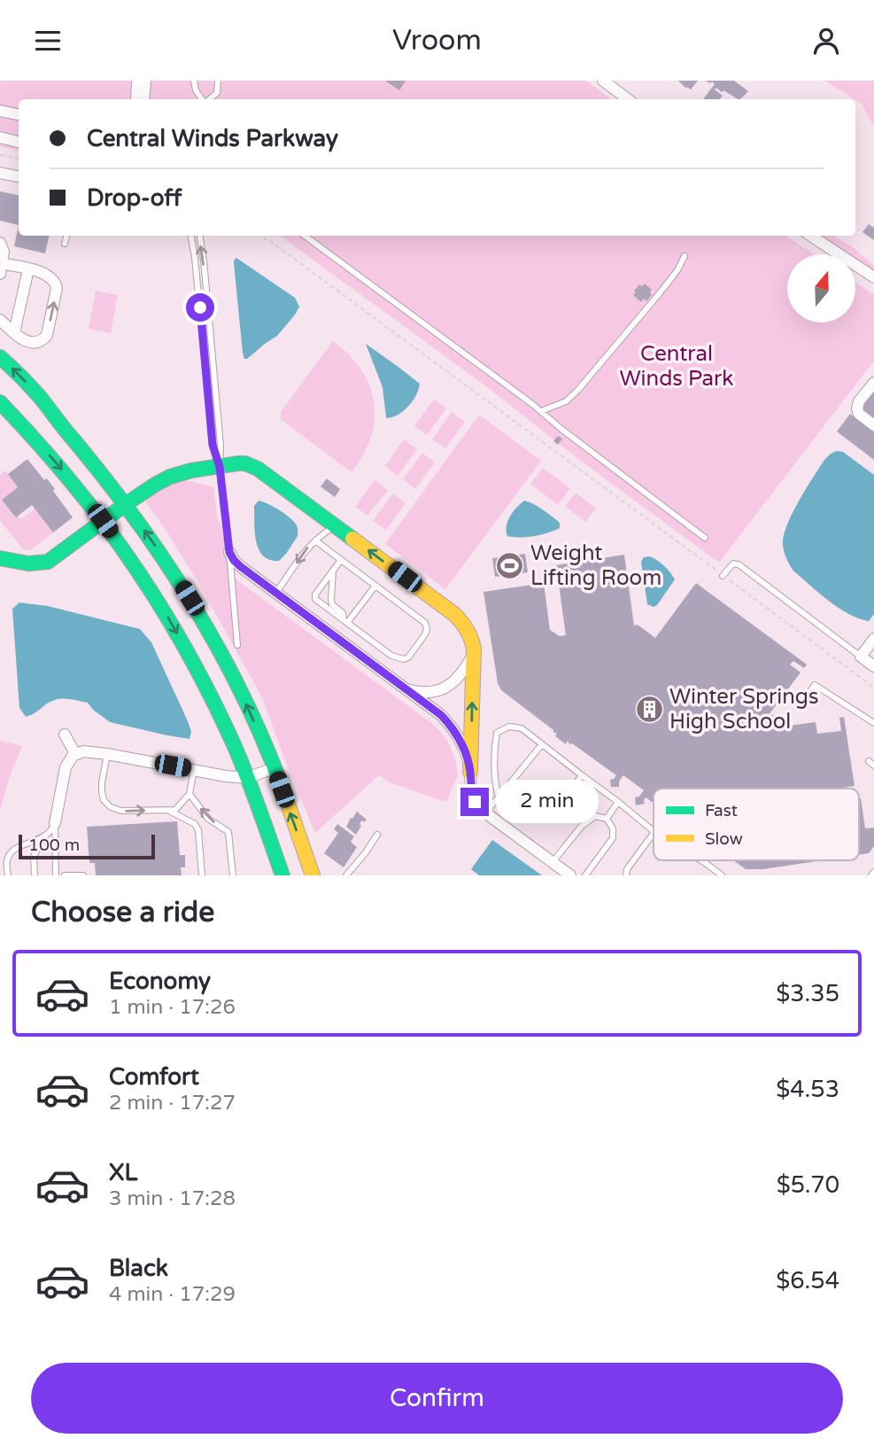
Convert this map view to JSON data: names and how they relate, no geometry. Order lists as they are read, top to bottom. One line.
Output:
{"parks":["Central Winds Park"],"places":{"sports":["Weight Lifting Room"],"building":["Winter Springs High School"]},"legend":["Fast","Slow"],"scale_bar":"100 m","north":"top","page":{"header":"Vroom","banner":["Central Winds Parkway","Drop-off"],"bubble":"2 min","scale":"100 m","heading":"Choose a ride","list":[{"name":"Economy","note":"1 min · 17:26","value":"$3.35"},{"name":"Comfort","note":"2 min · 17:27","value":"$4.53"},{"name":"XL","note":"3 min · 17:28","value":"$5.70"},{"name":"Black","note":"4 min · 17:29","value":"$6.54"}],"buttons":"Confirm"}}
